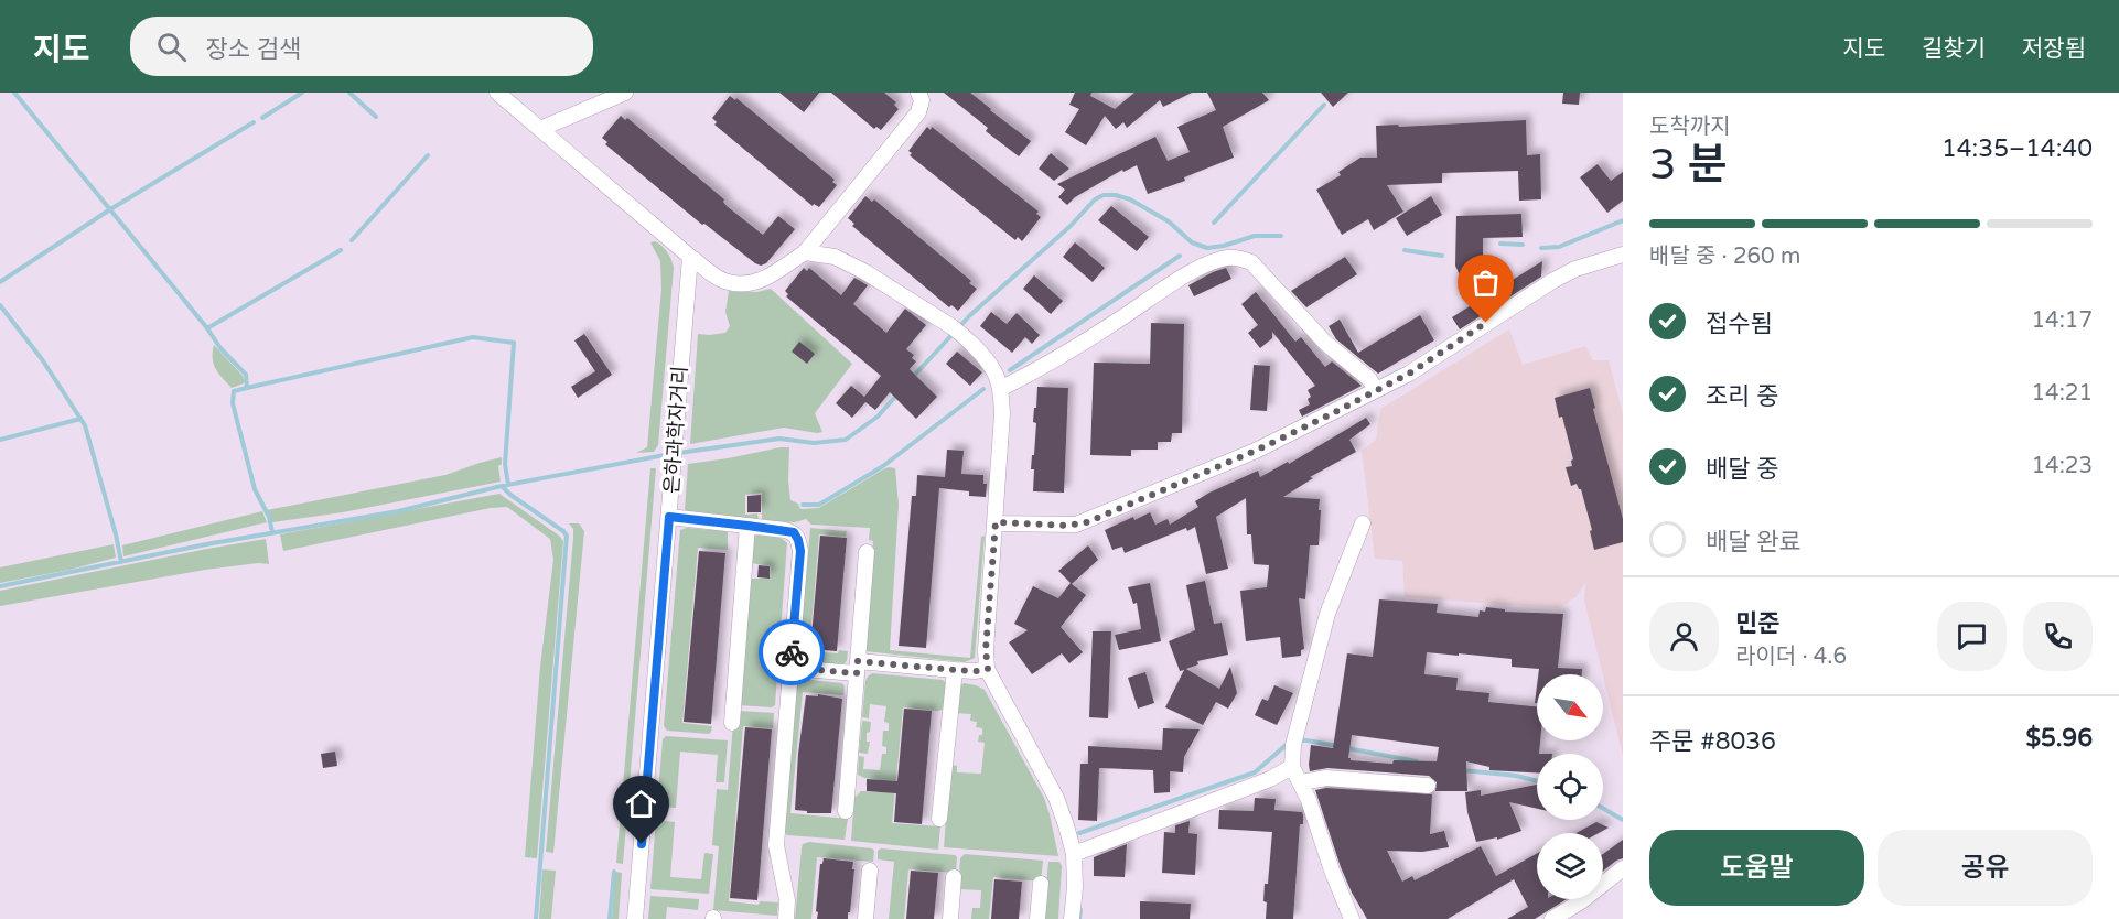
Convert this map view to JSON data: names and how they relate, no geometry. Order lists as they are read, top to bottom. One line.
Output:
{"streets":{"street":["은하과학자거리"]},"north":"bottom right","page":{"header":"지도","search":"장소 검색","nav":["지도","길찾기","저장됨"],"heading":["3 분","도착까지","14:35–14:40"],"panel":["민준","라이더 · 4.6","주문 #8036","$5.96"],"bar":"배달 중 · 260 m","list":[["접수됨","14:17"],["조리 중","14:21"],["배달 중","14:23"],"배달 완료"],"buttons":["도움말","공유"]}}
